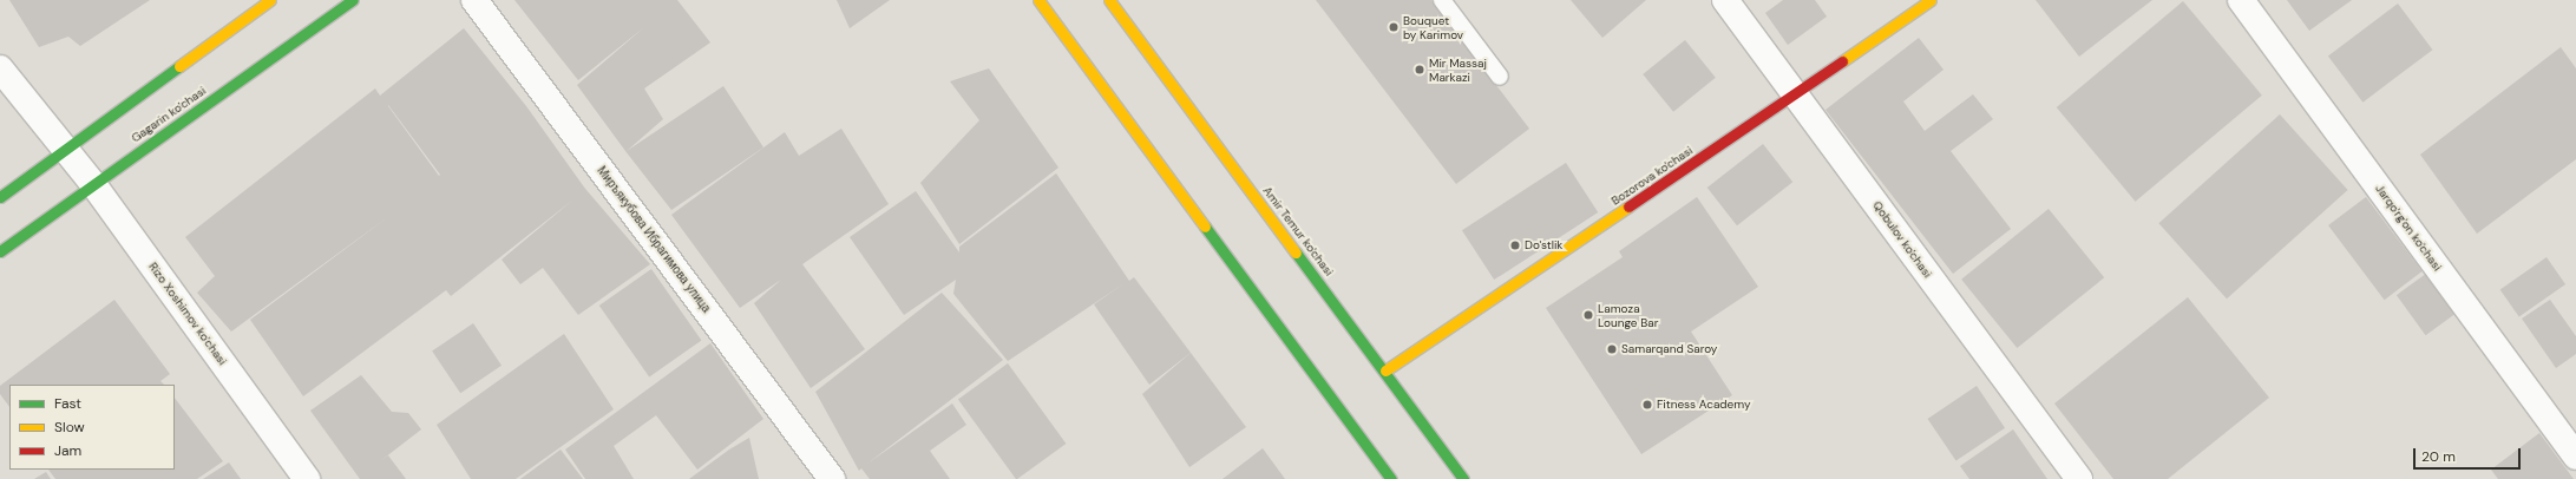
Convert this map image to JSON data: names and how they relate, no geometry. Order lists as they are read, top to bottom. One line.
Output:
{"streets":{"main road":["Gagarin ko'chasi","Bozorova ko'chasi","Amir Temur ko'chasi"],"street":["Jarqo'rg'on ko'chasi","Миръякубова Ибрагимова улица","Qobulov ko'chasi","Rizo Xoshimov ko'chasi"]},"crossings":[["Gagarin ko'chasi","Rizo Xoshimov ko'chasi"],["Bozorova ko'chasi","Amir Temur ko'chasi"],["Bozorova ko'chasi","Qobulov ko'chasi"]],"places":["Bouquet by Karimov","Mir Massaj Markazi","Do'stlik","Lamoza Lounge Bar","Samarqand Saroy","Fitness Academy"],"legend":["Fast","Slow","Jam"],"scale_bar":"20 m"}
